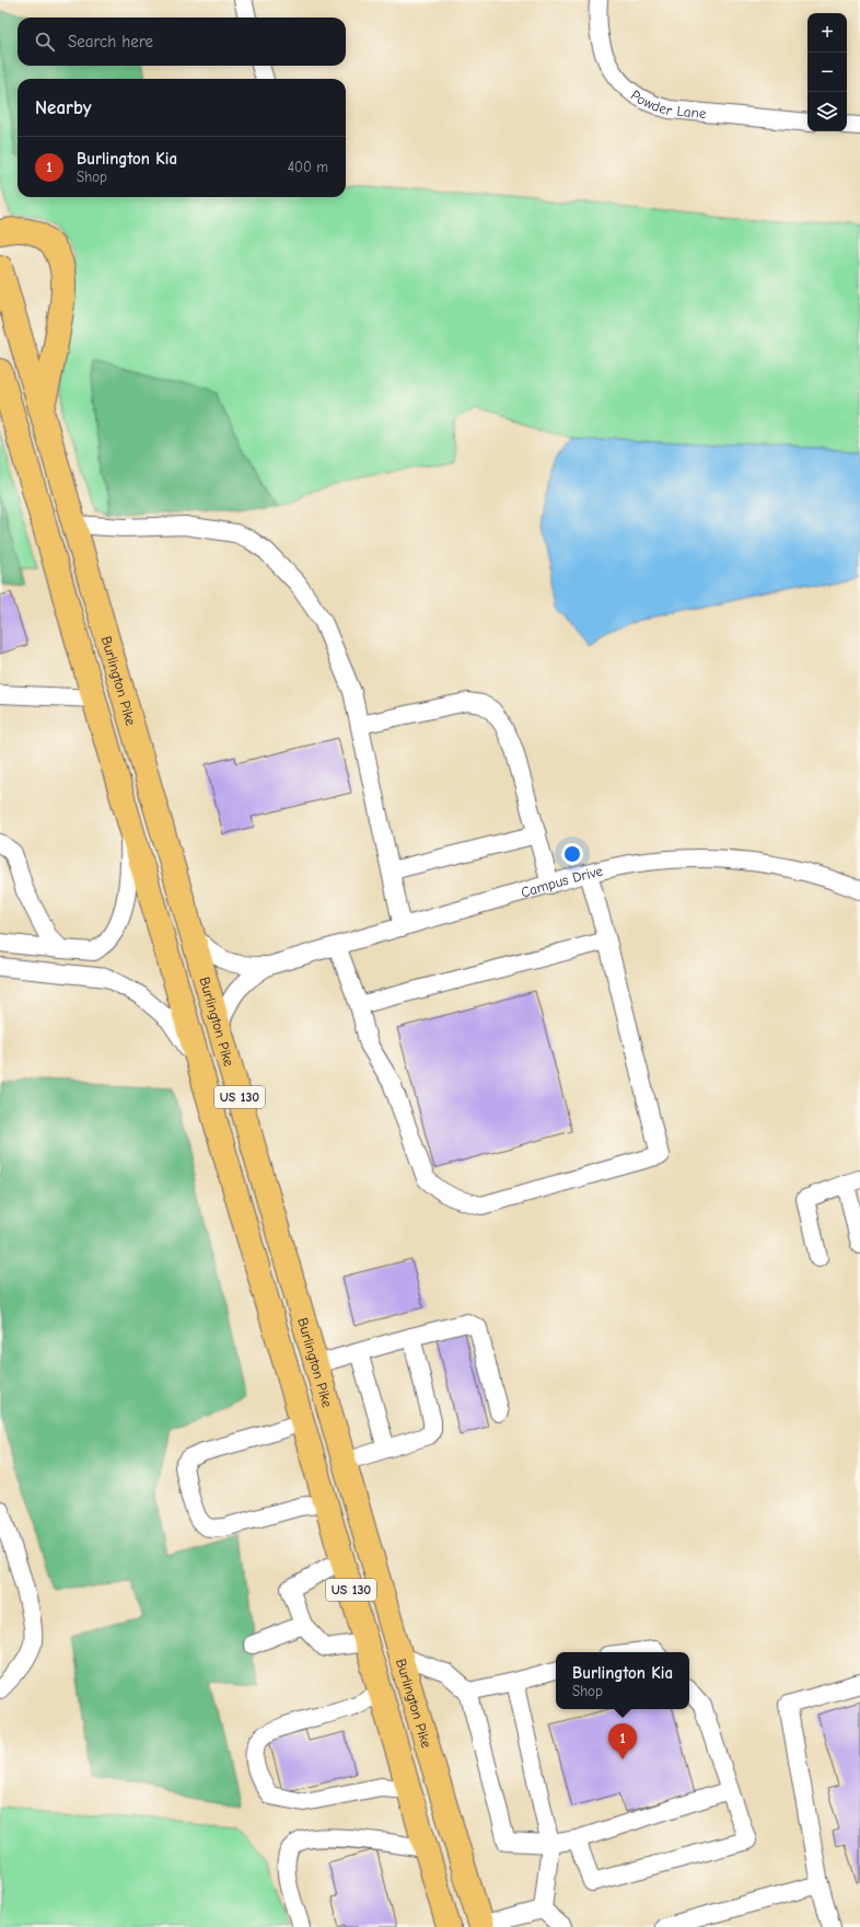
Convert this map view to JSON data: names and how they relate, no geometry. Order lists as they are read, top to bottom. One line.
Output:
{"streets":{"highway":["Burlington Pike","US 130"],"street":["Powder Lane","Campus Drive"]},"crossings":[["Burlington Pike","Campus Drive"]],"page":{"map_buttons":["+","−"],"search":"Search here","heading":"Nearby","list":[{"mark":"1","name":"Burlington Kia","note":"Shop","value":"400 m"}],"popup":["Burlington Kia","Shop"],"pins":"1"}}
